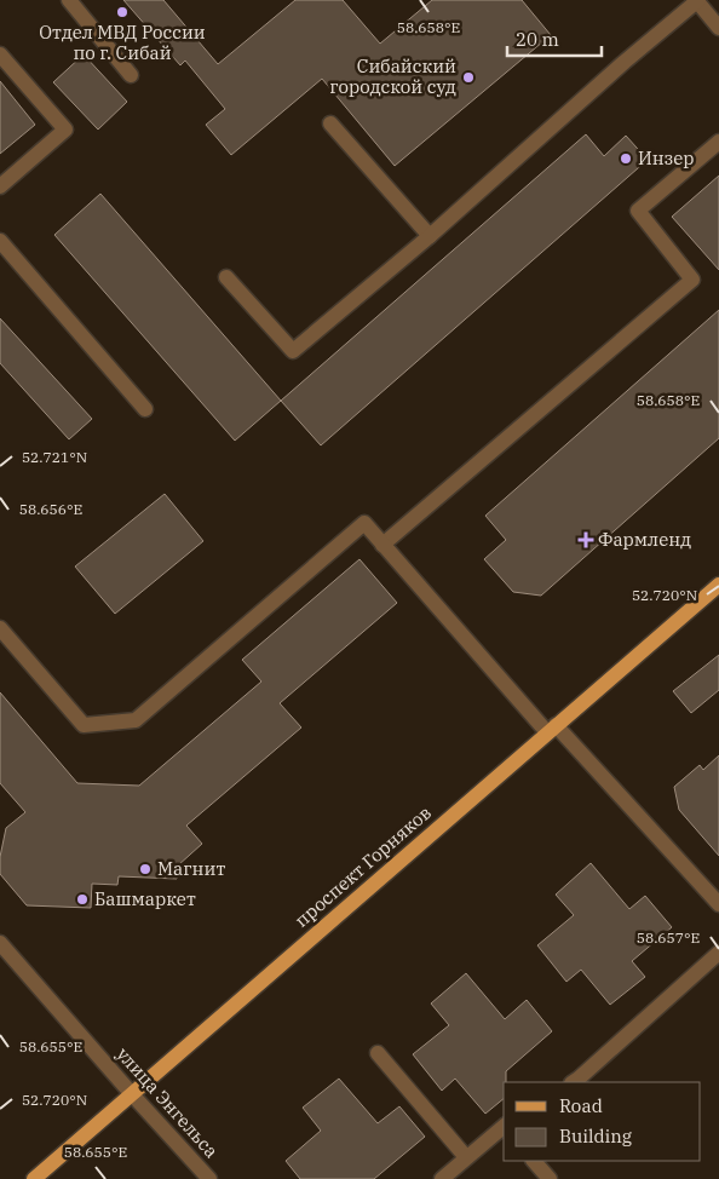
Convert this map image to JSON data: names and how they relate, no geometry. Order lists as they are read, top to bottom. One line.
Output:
{"streets":{"main road":["проспект Горняков"],"street":["улица Энгельса"]},"crossings":[["проспект Горняков","улица Энгельса"]],"places":{"other":["Отдел МВД России по г. Сибай","Сибайский городской суд","Инзер","Магнит","Башмаркет"],"health":["Фармленд"]},"legend":["Road","Building"],"scale_bar":"20 m","coordinates":["58.658°E","52.721°N","58.656°E","52.720°N","58.657°E","58.655°E"]}
